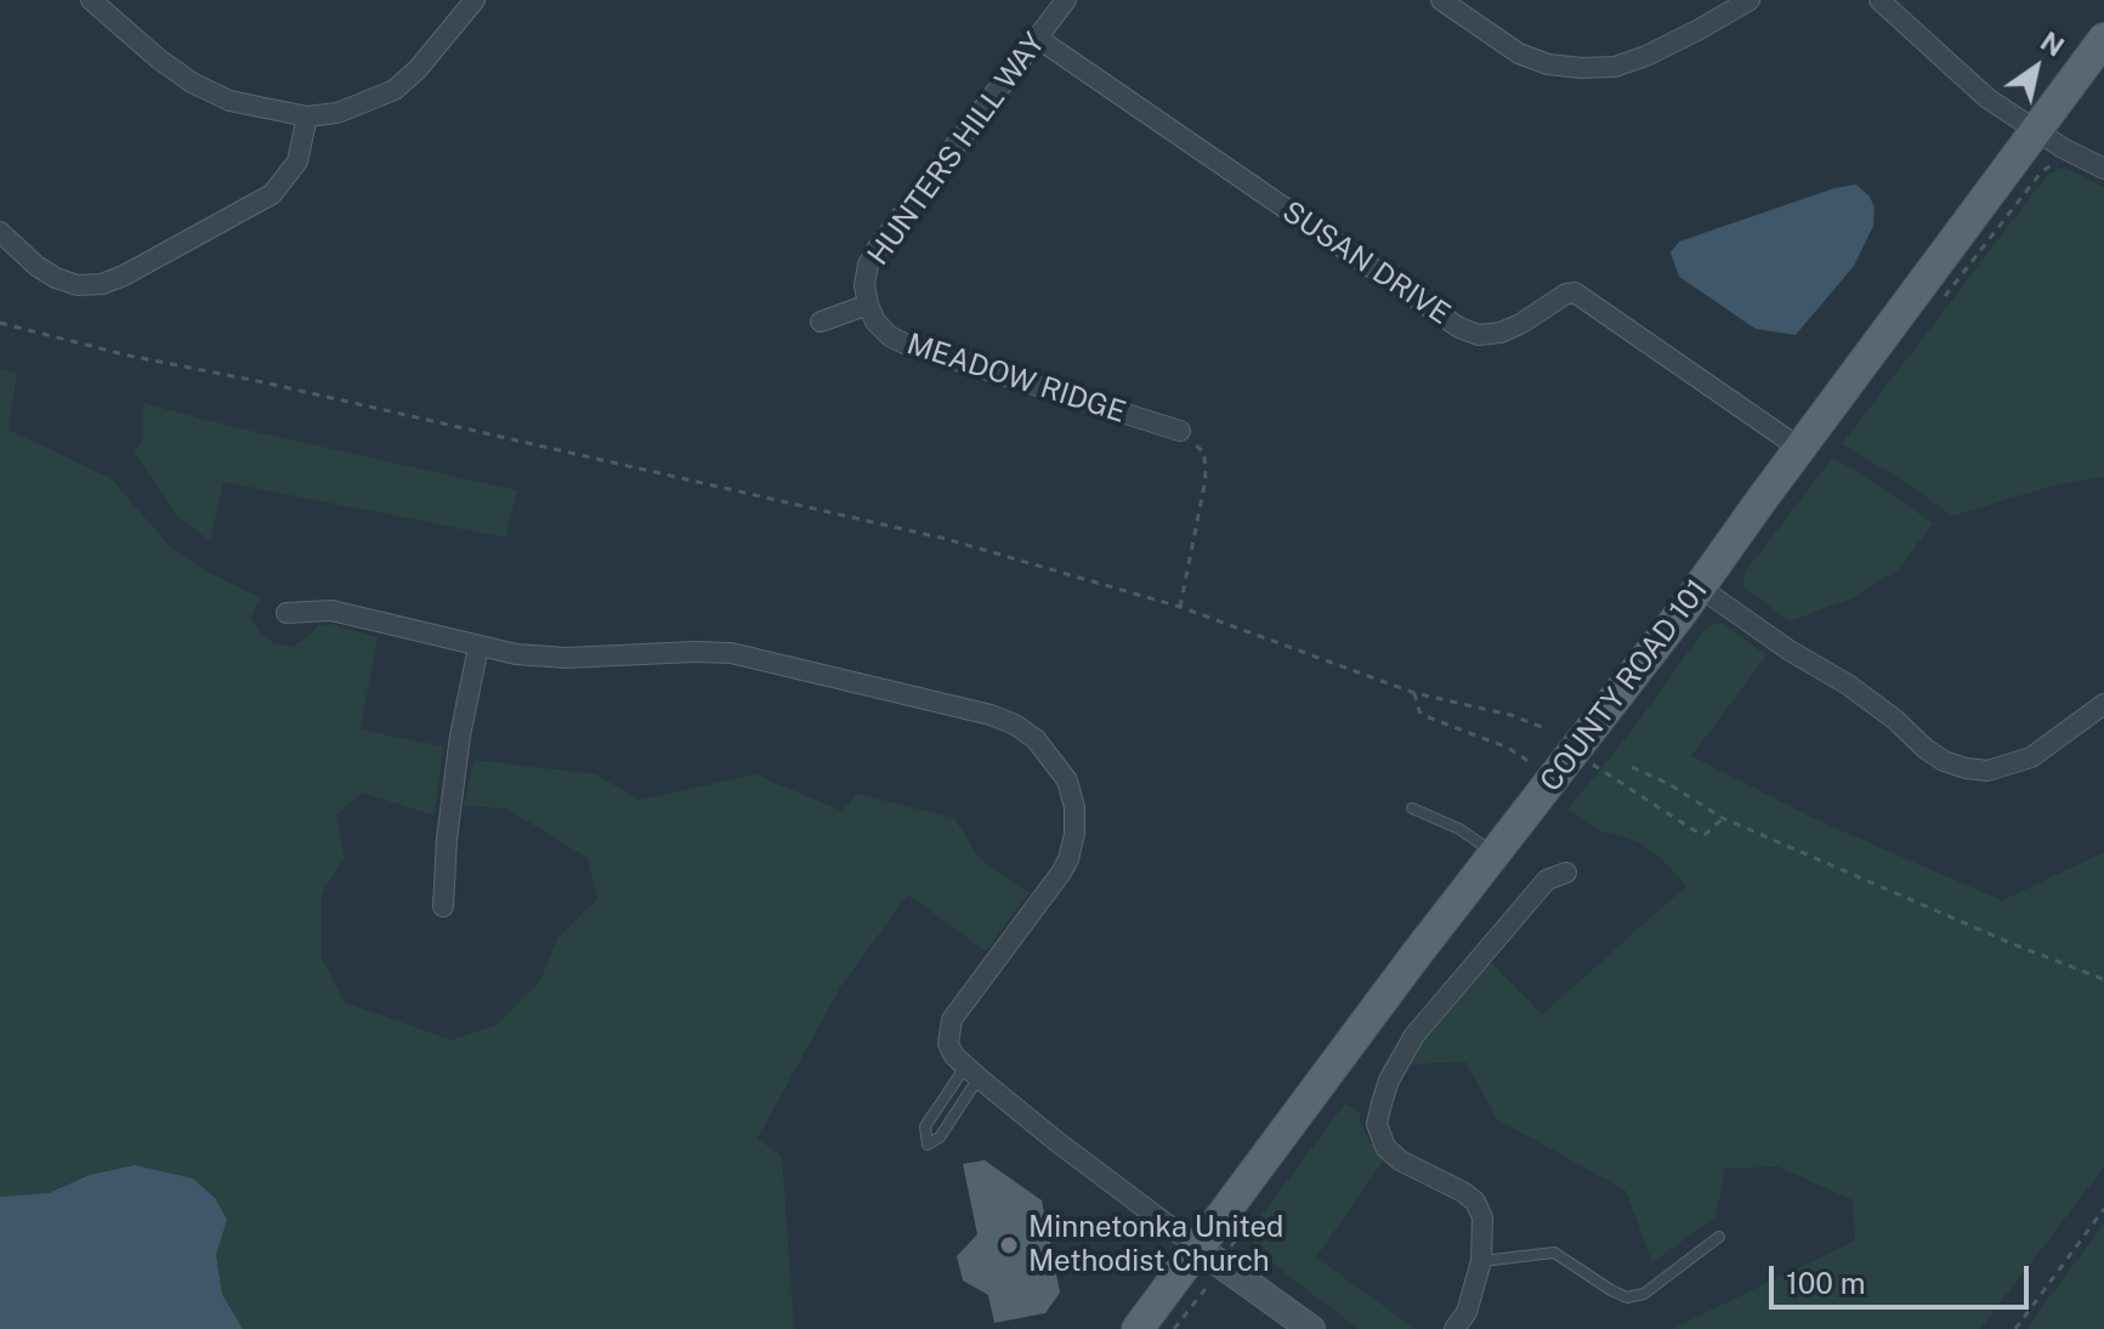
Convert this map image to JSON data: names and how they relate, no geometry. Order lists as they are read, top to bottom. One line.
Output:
{"streets":{"main road":["COUNTY ROAD 101"],"street":["HUNTERS HILL WAY","SUSAN DRIVE","MEADOW RIDGE"]},"crossings":[["HUNTERS HILL WAY","SUSAN DRIVE"],["HUNTERS HILL WAY","MEADOW RIDGE"],["SUSAN DRIVE","COUNTY ROAD 101"]],"places":["Minnetonka United Methodist Church"],"scale_bar":"100 m","north":"top right"}
